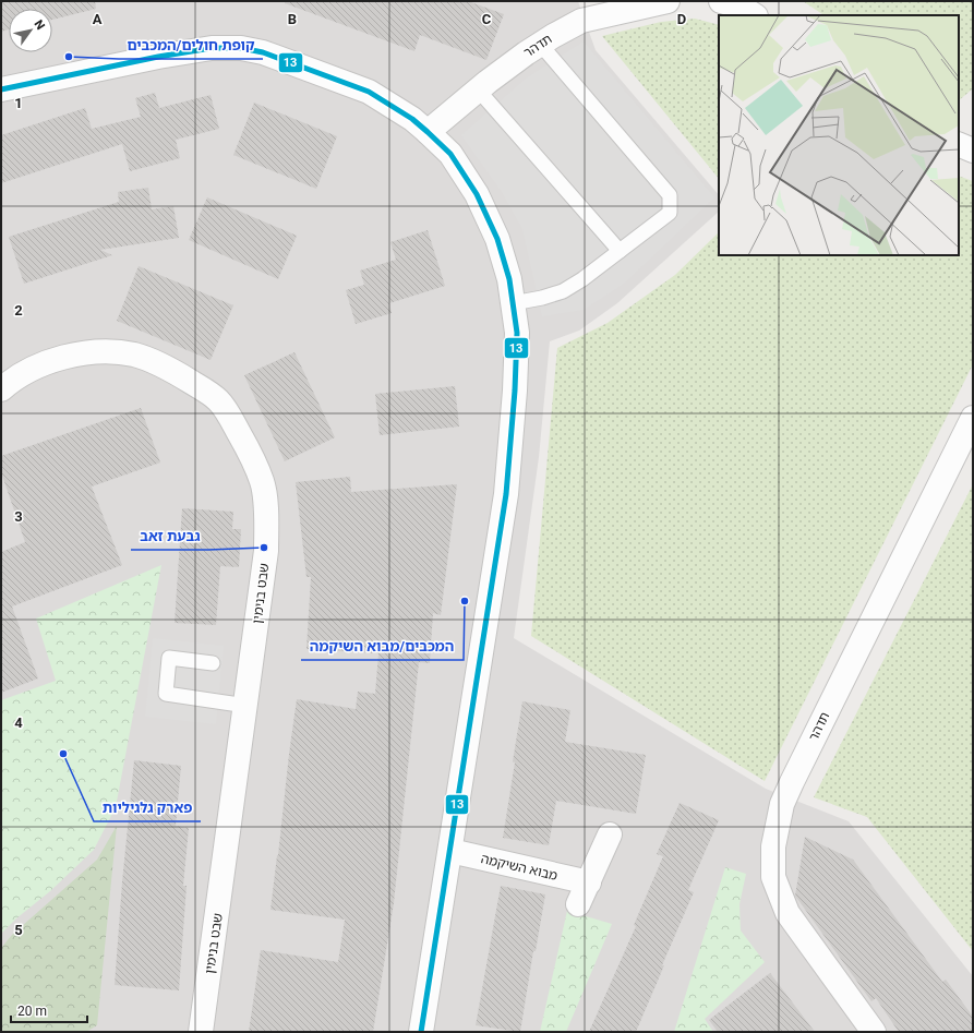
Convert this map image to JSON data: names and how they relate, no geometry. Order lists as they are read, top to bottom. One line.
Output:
{"streets":{"street":["תדהר","שבט בנימין","מבוא השיקמה"]},"places":["קופת חולים/המכבים","גבעת זאב","המכבים/מבוא השיקמה","פארק גלגיליות"],"lines":["transit line 13"],"scale_bar":"20 m","north":"top right","grid":{"columns":["A","B","C","D"],"rows":["1","2","3","4","5"]}}
